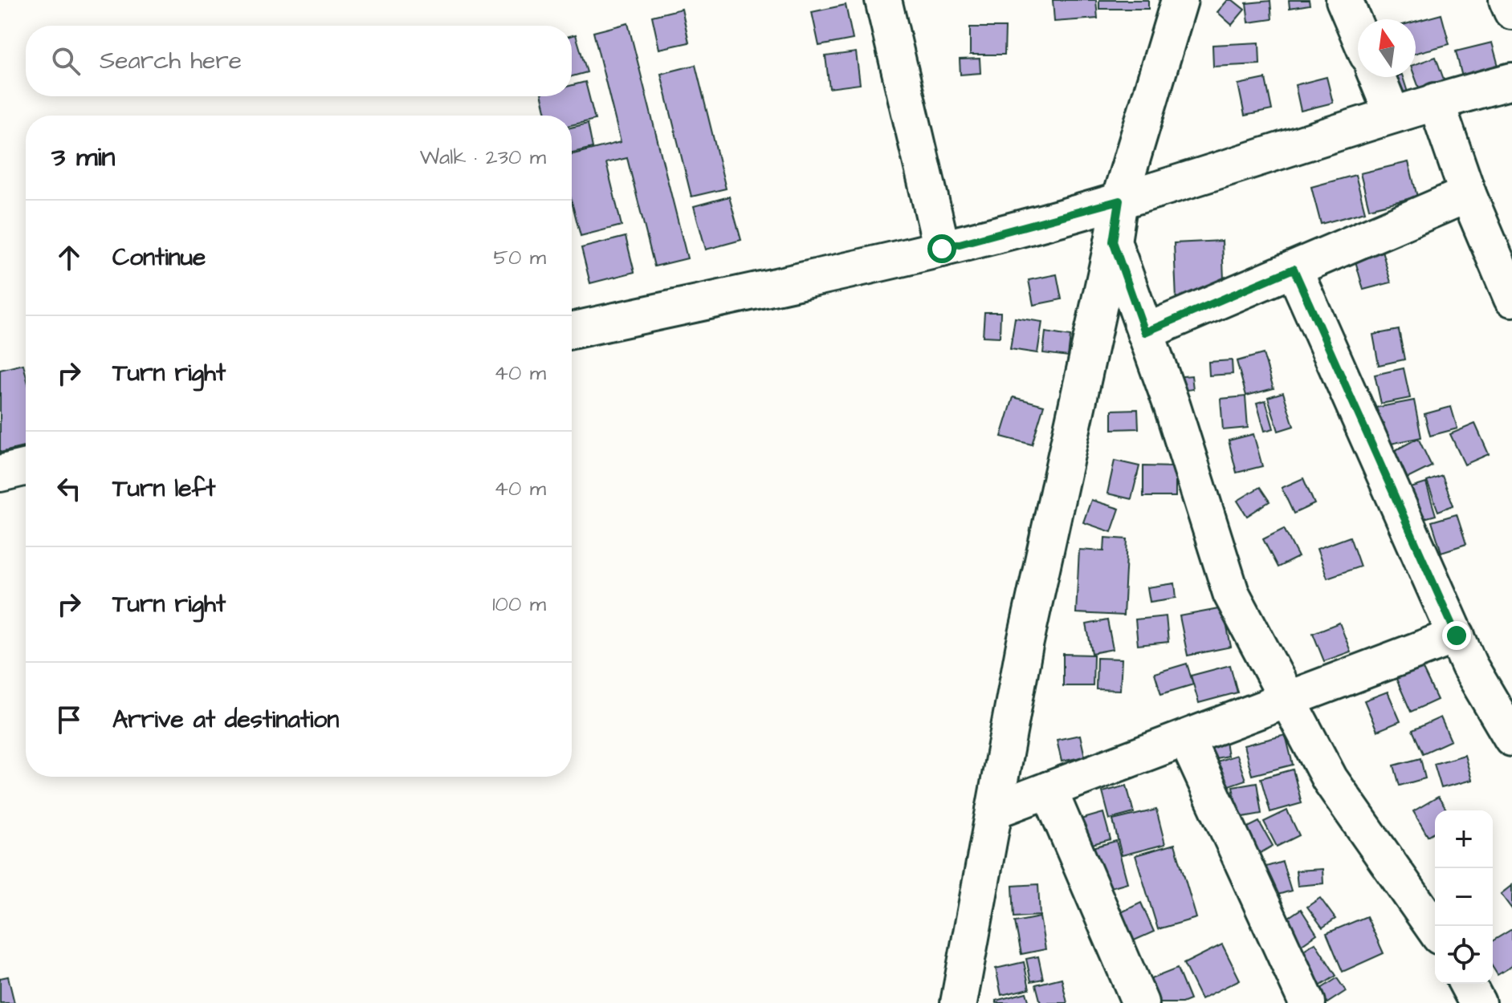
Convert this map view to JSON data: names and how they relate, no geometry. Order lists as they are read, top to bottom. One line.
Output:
{"north":"top","page":{"search":"Search here","heading":["3 min","Walk · 230 m"],"list":[["Continue","50 m"],["Turn right","40 m"],["Turn left","40 m"],["Turn right","100 m"],"Arrive at destination"],"map_buttons":["+","−"]}}
